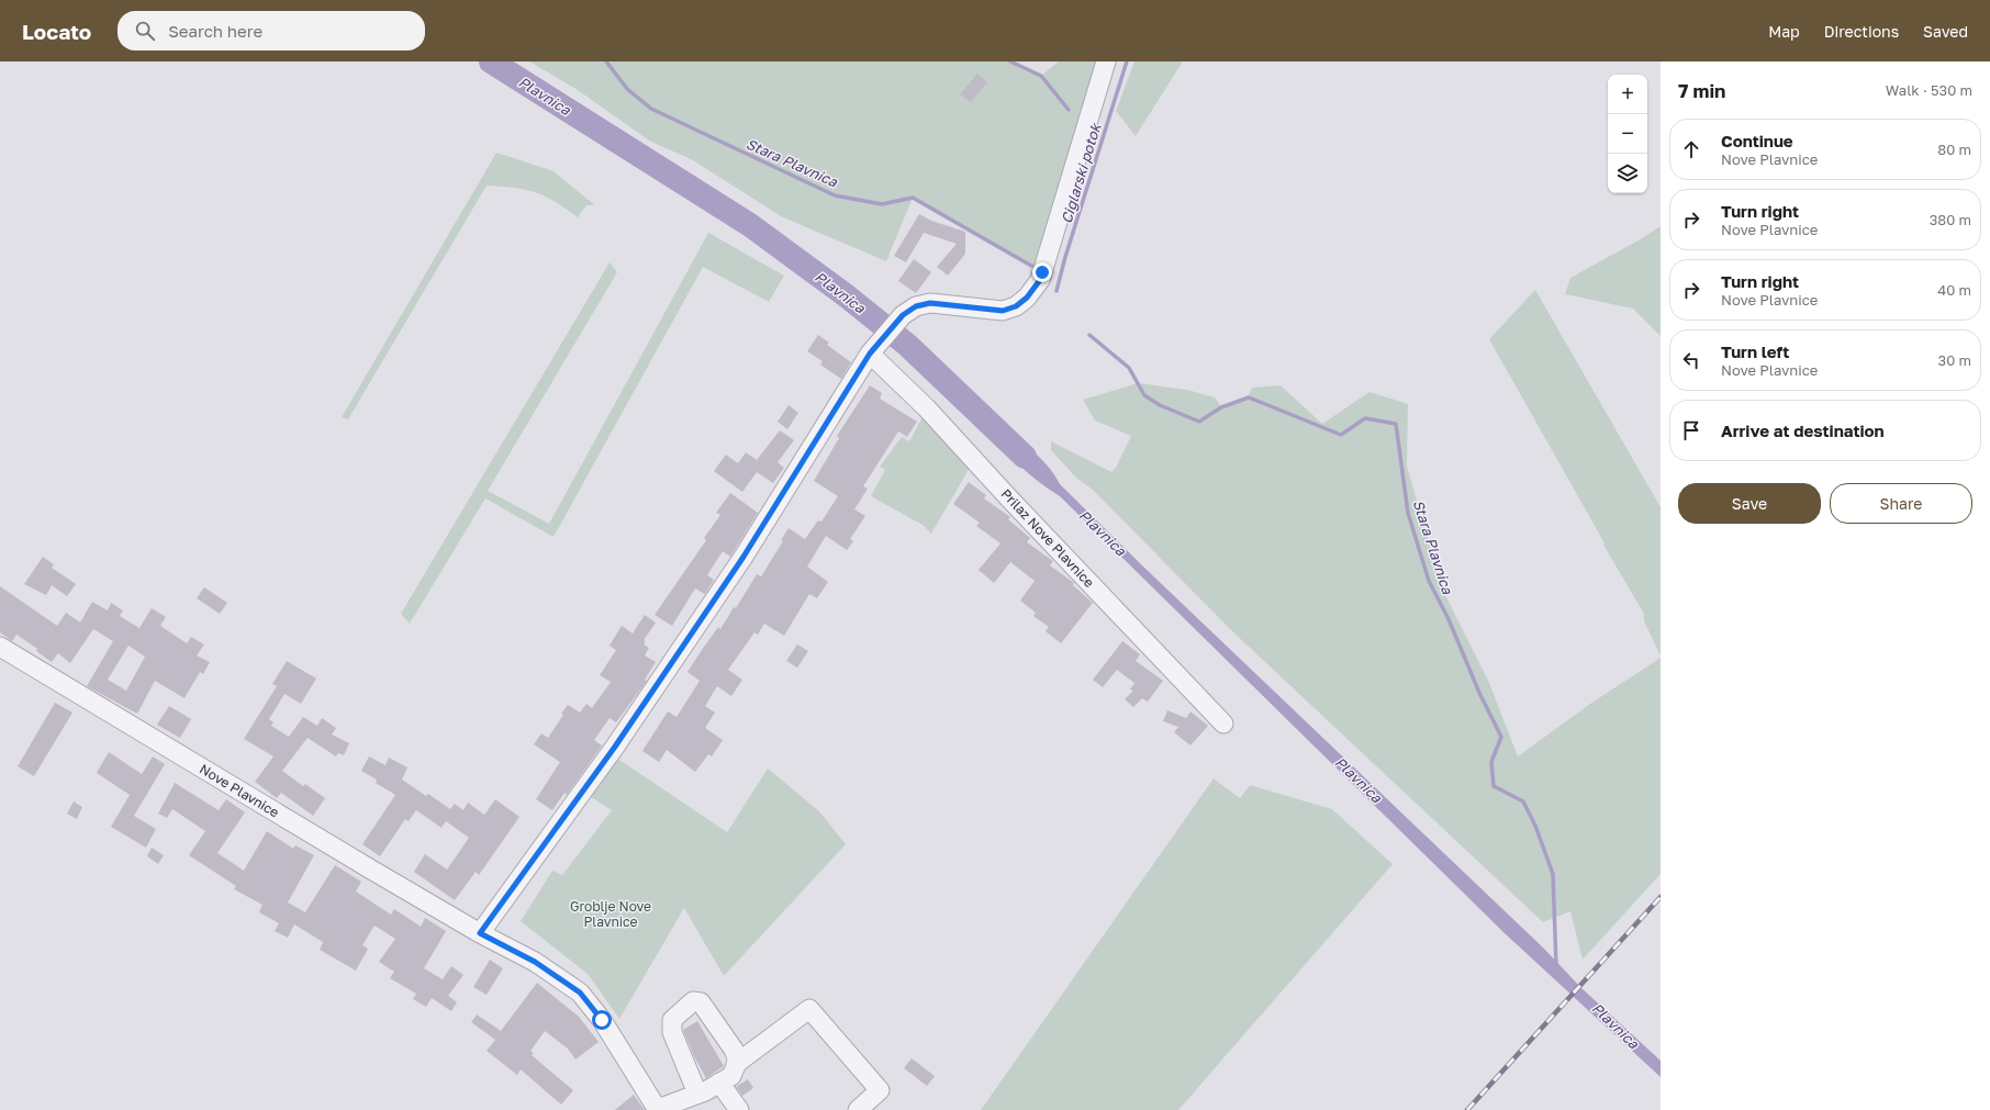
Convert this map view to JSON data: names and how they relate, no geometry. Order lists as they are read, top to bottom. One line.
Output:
{"streets":{"street":["Prilaz Nove Plavnice","Nove Plavnice"]},"water":["Plavnica","Stara Plavnica","Ciglarski potok"],"parks":["Groblje Nove Plavnice"],"page":{"header":"Locato","search":"Search here","nav":["Map","Directions","Saved"],"heading":["7 min","Walk · 530 m"],"map_buttons":["+","−"],"list":[["Continue","Nove Plavnice","80 m"],["Turn right","Nove Plavnice","380 m"],["Turn right","Nove Plavnice","40 m"],["Turn left","Nove Plavnice","30 m"],"Arrive at destination"],"buttons":["Save","Share"]}}
